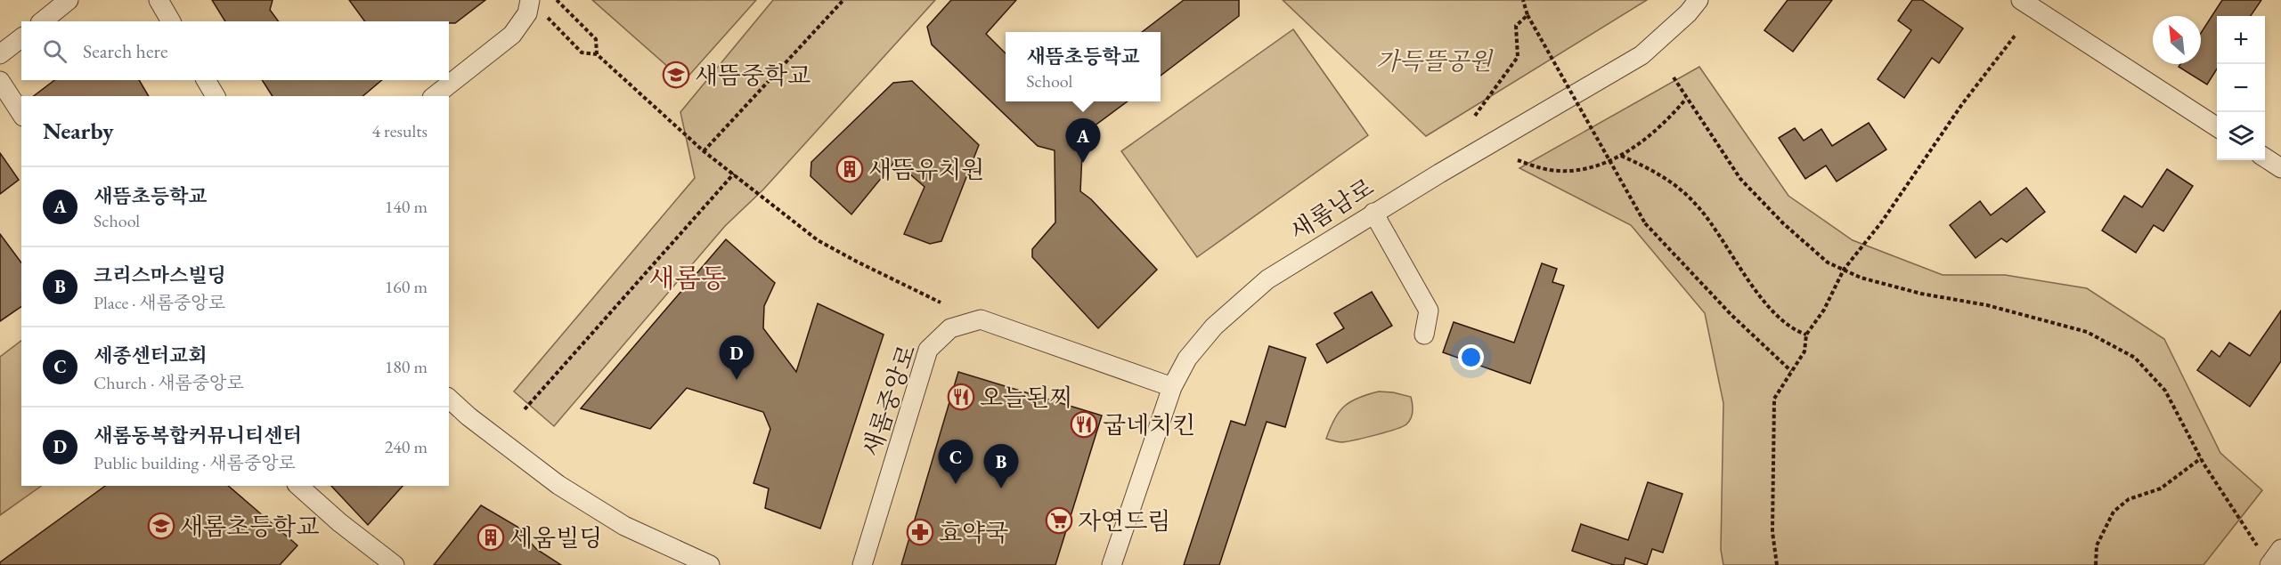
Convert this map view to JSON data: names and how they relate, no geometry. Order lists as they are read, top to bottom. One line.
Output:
{"streets":{"street":["새롬남로","새롬중앙로"]},"crossings":[["새롬남로","새롬중앙로"]],"districts":["새롬동"],"parks":["가득뜰공원"],"places":{"school or university":["새뜸중학교","새롬초등학교"],"building":["새뜸유치원","세움빌딩"],"restaurant":["오늘된찌","굽네치킨"],"supermarket":["자연드림"],"pharmacy":["효약국"]},"north":"top left","page":{"map_buttons":["+","−"],"search":"Search here","popup":["새뜸초등학교","School"],"heading":["Nearby","4 results"],"pins":["A","D","C","B"],"list":[{"mark":"A","name":"새뜸초등학교","note":"School","value":"140 m"},{"mark":"B","name":"크리스마스빌딩","note":"Place · 새롬중앙로","value":"160 m"},{"mark":"C","name":"세종센터교회","note":"Church · 새롬중앙로","value":"180 m"},{"mark":"D","name":"새롬동복합커뮤니티센터","note":"Public building · 새롬중앙로","value":"240 m"}]}}
